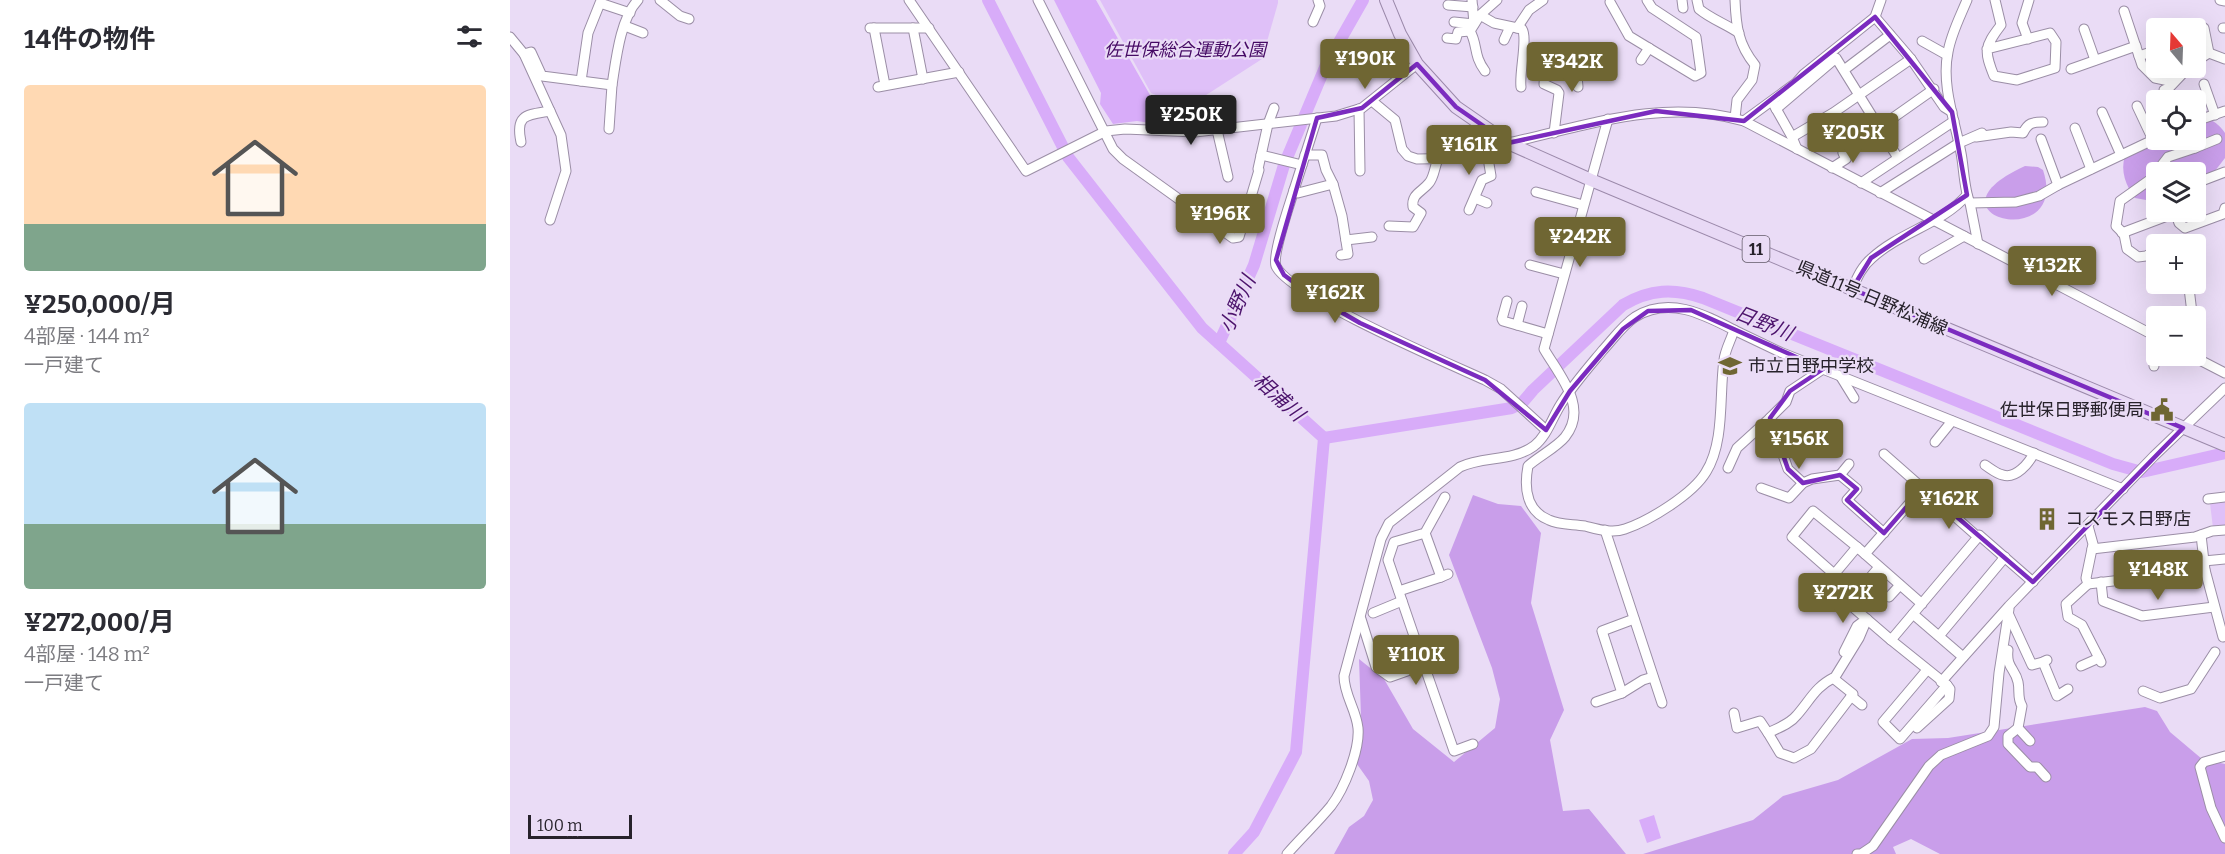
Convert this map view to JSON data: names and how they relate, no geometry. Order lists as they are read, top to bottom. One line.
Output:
{"streets":{"main road":["11","県道11号 日野松浦線"]},"crossings":[["11","県道11号 日野松浦線"]],"water":["小野川","日野川","相浦川"],"parks":["佐世保総合運動公園"],"places":{"school or university":["市立日野中学校"],"public building":["佐世保日野郵便局"],"building":["コスモス日野店"]},"scale_bar":"100 m","north":"top","page":{"heading":"14件の物件","map_buttons":["+","−"],"price":["¥190K","¥342K","¥250K","¥205K","¥161K","¥196K","¥242K","¥132K","¥162K","¥156K","¥162K","¥148K","¥272K","¥110K"],"list":[{"name":"¥250,000/月","note":"4部屋 · 144 m² · 一戸建て"},{"name":"¥272,000/月","note":"4部屋 · 148 m² · 一戸建て"}],"scale":"100 m"}}
